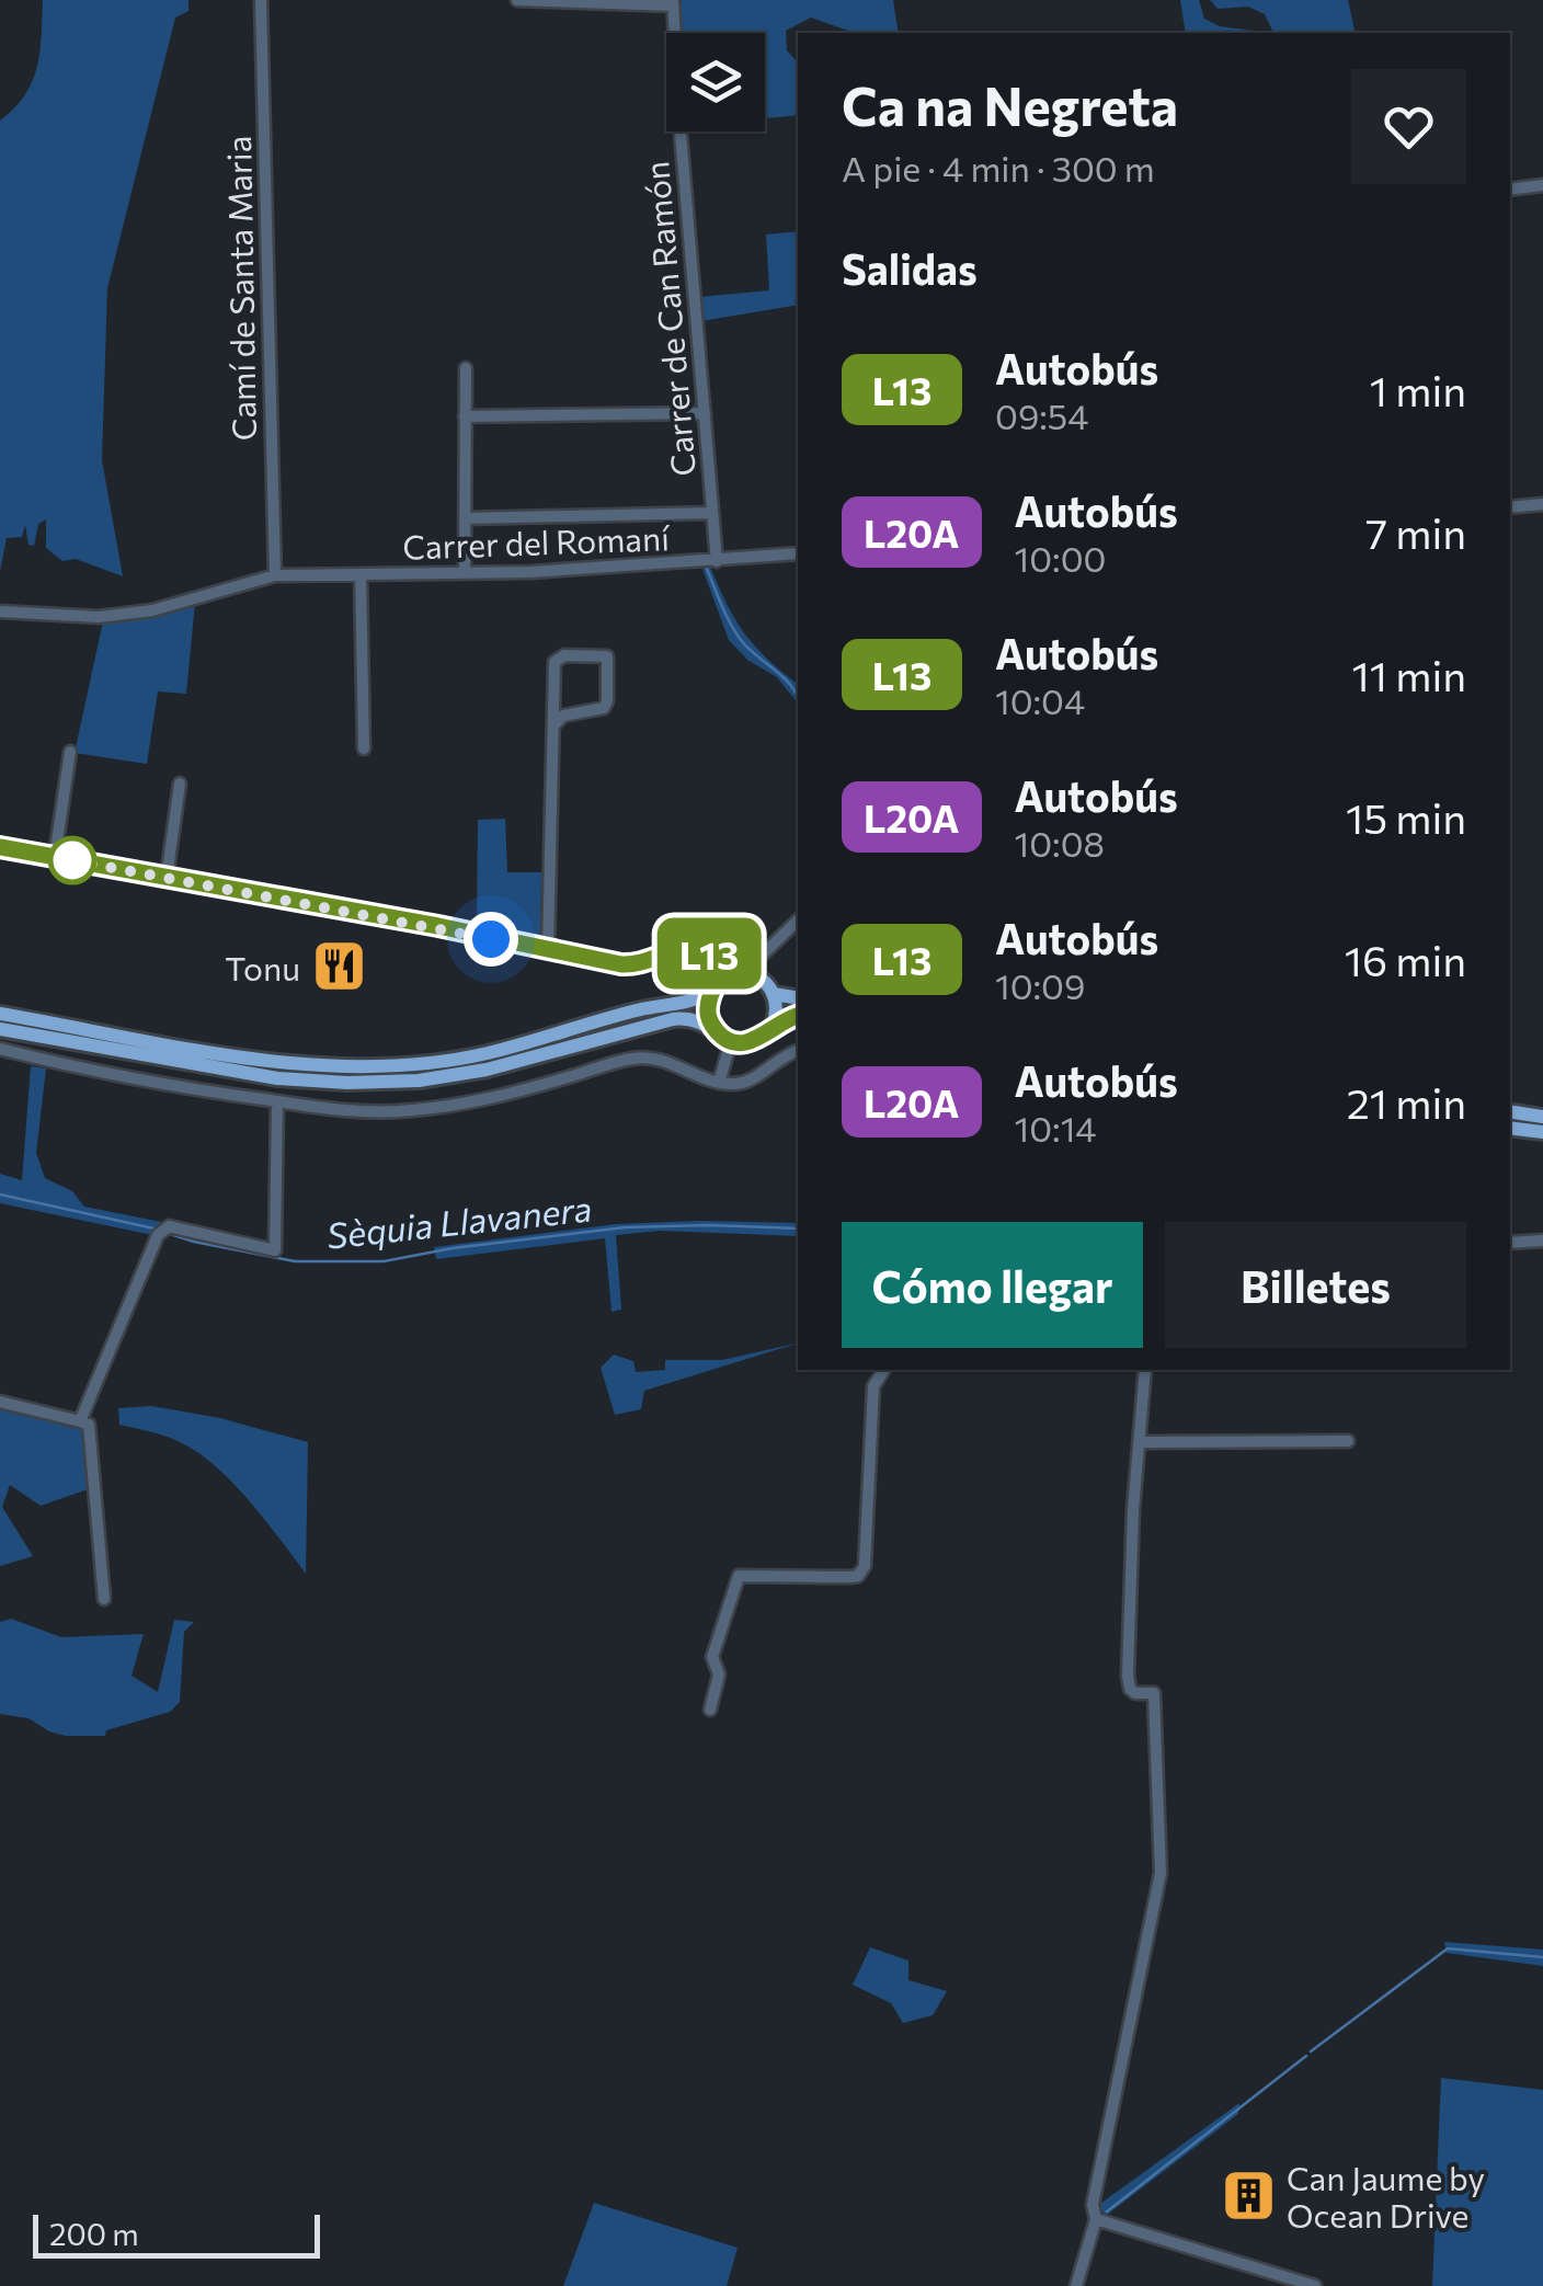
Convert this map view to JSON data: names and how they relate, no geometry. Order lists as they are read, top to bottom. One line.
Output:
{"streets":{"street":["Camí de Santa Maria","Carrer de Can Ramón","Carrer del Romaní"]},"crossings":[["Camí de Santa Maria","Carrer del Romaní"],["Carrer de Can Ramón","Carrer del Romaní"]],"water":["Sèquia Llavanera"],"places":{"restaurant":["Tonu"],"building":["Can Jaume by Ocean Drive"]},"lines":["bus line L13"],"scale_bar":"200 m","page":{"on_map":"L13","heading":[["Ca na Negreta","A pie · 4 min · 300 m"],"Salidas"],"list":[{"mark":"L13","name":"Autobús","note":"09:54","value":"1 min"},{"mark":"L20A","name":"Autobús","note":"10:00","value":"7 min"},{"mark":"L13","name":"Autobús","note":"10:04","value":"11 min"},{"mark":"L20A","name":"Autobús","note":"10:08","value":"15 min"},{"mark":"L13","name":"Autobús","note":"10:09","value":"16 min"},{"mark":"L20A","name":"Autobús","note":"10:14","value":"21 min"}],"buttons":["Cómo llegar","Billetes"],"scale":"200 m"}}
